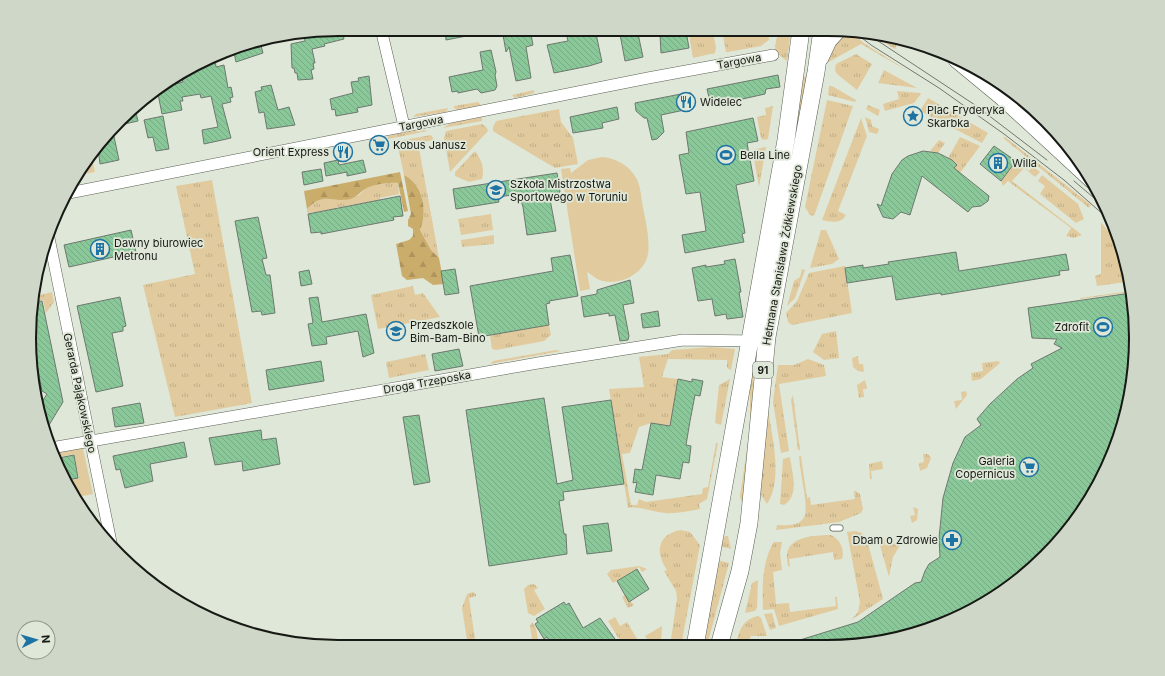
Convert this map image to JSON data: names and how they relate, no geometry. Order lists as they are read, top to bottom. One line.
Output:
{"streets":{"main road":["Hetmana Stanisława Żółkiewskiego","91"],"street":["Targowa","Droga Trzeposka","Gerarda Pająkowskiego"]},"crossings":[["Hetmana Stanisława Żółkiewskiego","Droga Trzeposka"],["Droga Trzeposka","Gerarda Pająkowskiego"]],"places":{"restaurant":["Widelec","Orient Express"],"place":["Plac Fryderyka Skarbka"],"supermarket":["Kobus Janusz","Galeria Copernicus"],"sports":["Bella Line","Zdrofit"],"building":["Willa","Dawny biurowiec Metronu"],"school or university":["Szkoła Mistrzostwa Sportowego w Toruniu","Przedszkole Bim-Bam-Bino"],"pharmacy":["Dbam o Zdrowie"]},"north":"right"}
